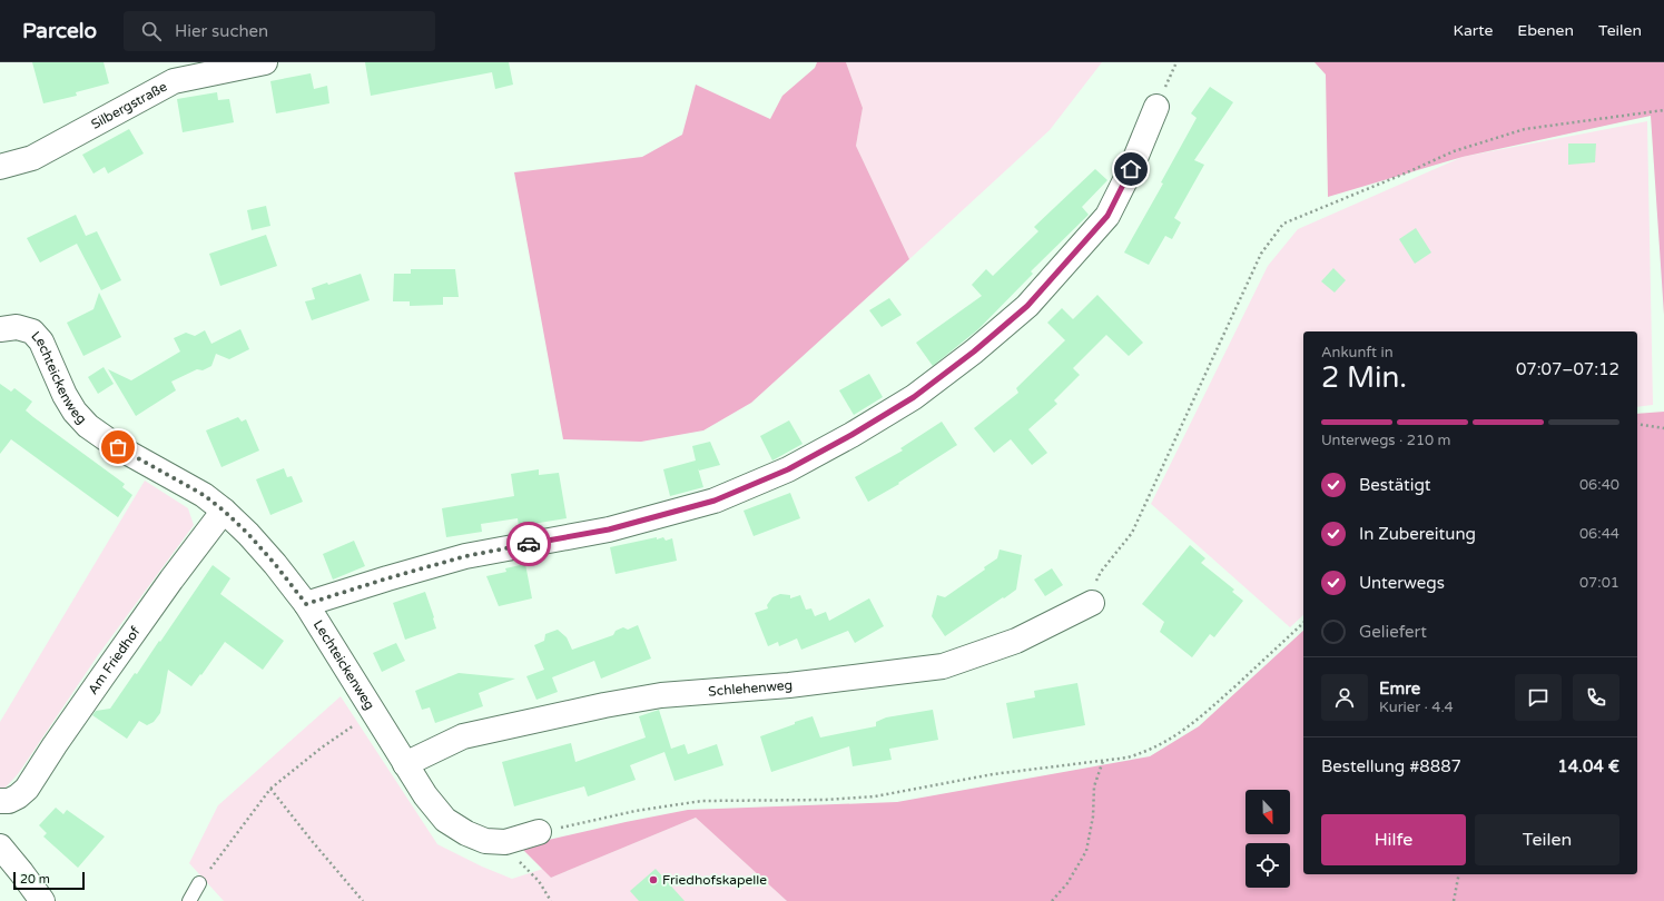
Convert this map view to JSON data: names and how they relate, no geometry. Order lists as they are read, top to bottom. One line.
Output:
{"streets":{"street":["Silbergstraße","Lechteickenweg","Am Friedhof","Schlehenweg"]},"crossings":[["Lechteickenweg","Am Friedhof"],["Lechteickenweg","Schlehenweg"]],"places":["Friedhofskapelle"],"scale_bar":"20 m","north":"bottom","page":{"header":"Parcelo","search":"Hier suchen","nav":["Karte","Ebenen","Teilen"],"heading":["2 Min.","Ankunft in","07:07–07:12"],"panel":["Emre","Kurier · 4.4","Bestellung #8887","14.04 €"],"bar":"Unterwegs · 210 m","list":[["Bestätigt","06:40"],["In Zubereitung","06:44"],["Unterwegs","07:01"],"Geliefert"],"buttons":["Hilfe","Teilen"],"scale":"20 m"}}
